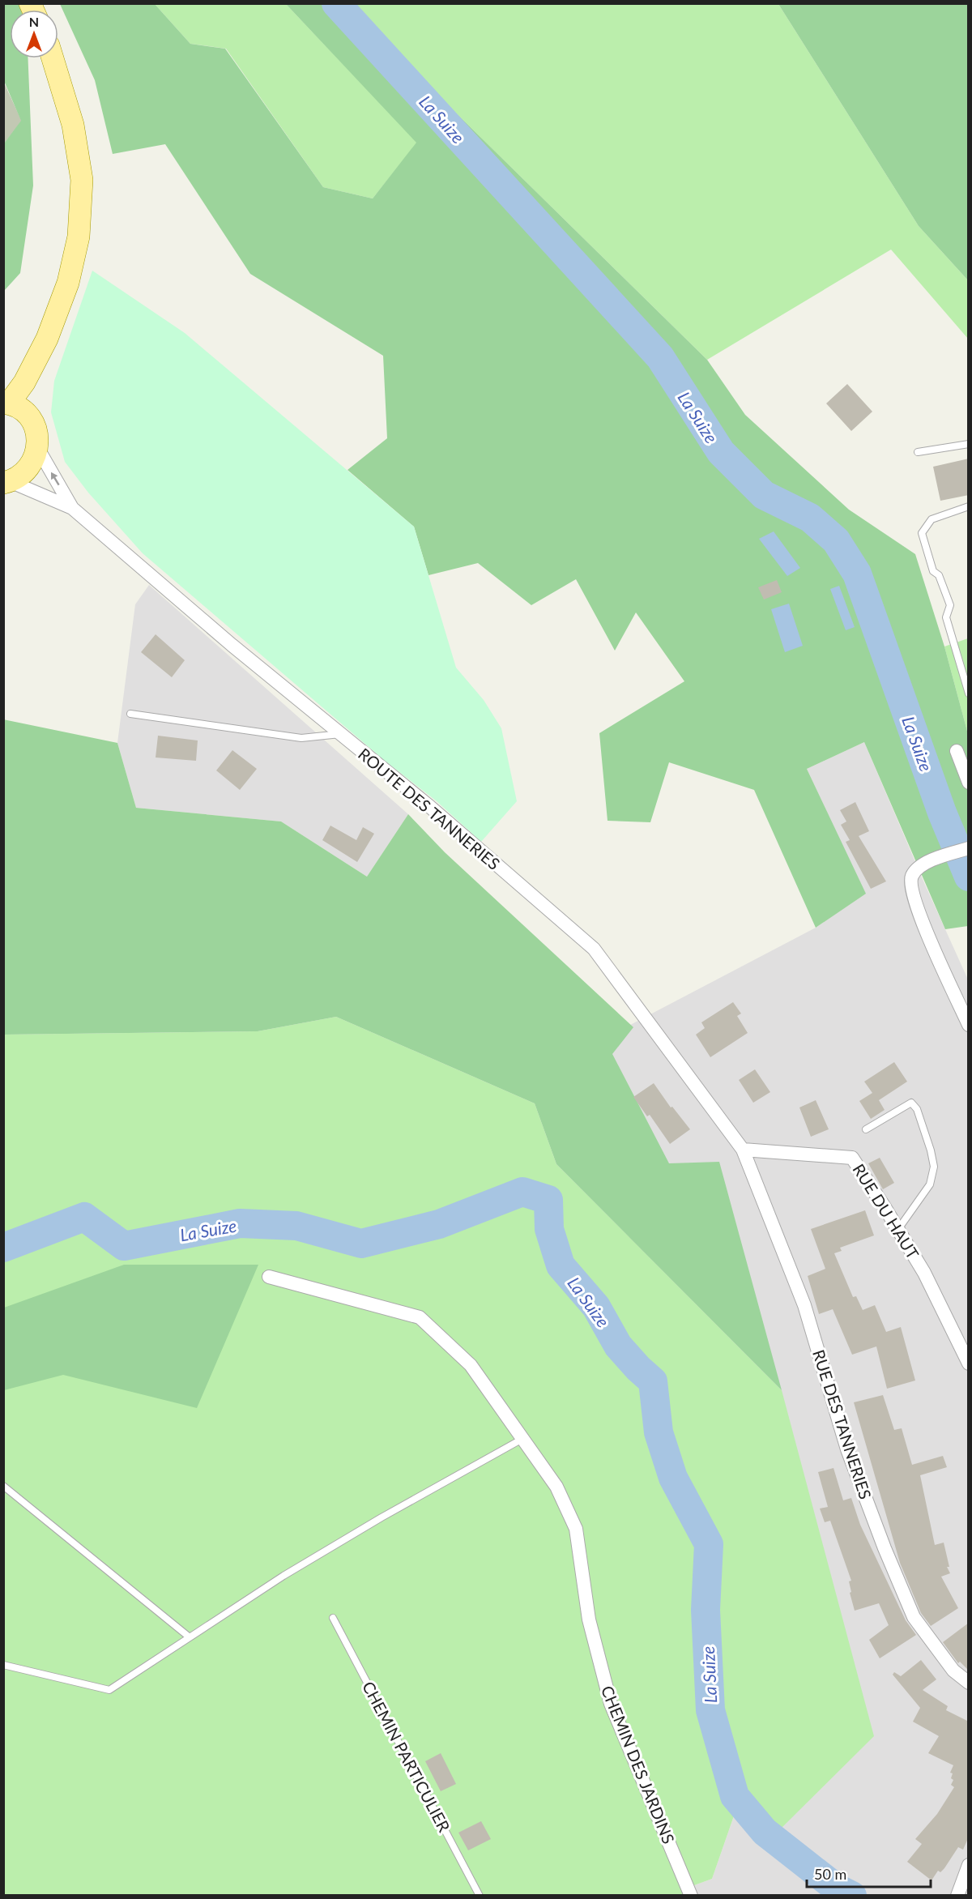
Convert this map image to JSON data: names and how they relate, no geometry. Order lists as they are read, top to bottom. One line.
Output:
{"streets":{"street":["ROUTE DES TANNERIES","RUE DU HAUT","RUE DES TANNERIES","CHEMIN DES JARDINS"],"lane":["CHEMIN PARTICULIER"]},"crossings":[["ROUTE DES TANNERIES","RUE DU HAUT"],["ROUTE DES TANNERIES","RUE DES TANNERIES"],["RUE DU HAUT","RUE DES TANNERIES"]],"water":["La Suize"],"scale_bar":"50 m","north":"top"}
